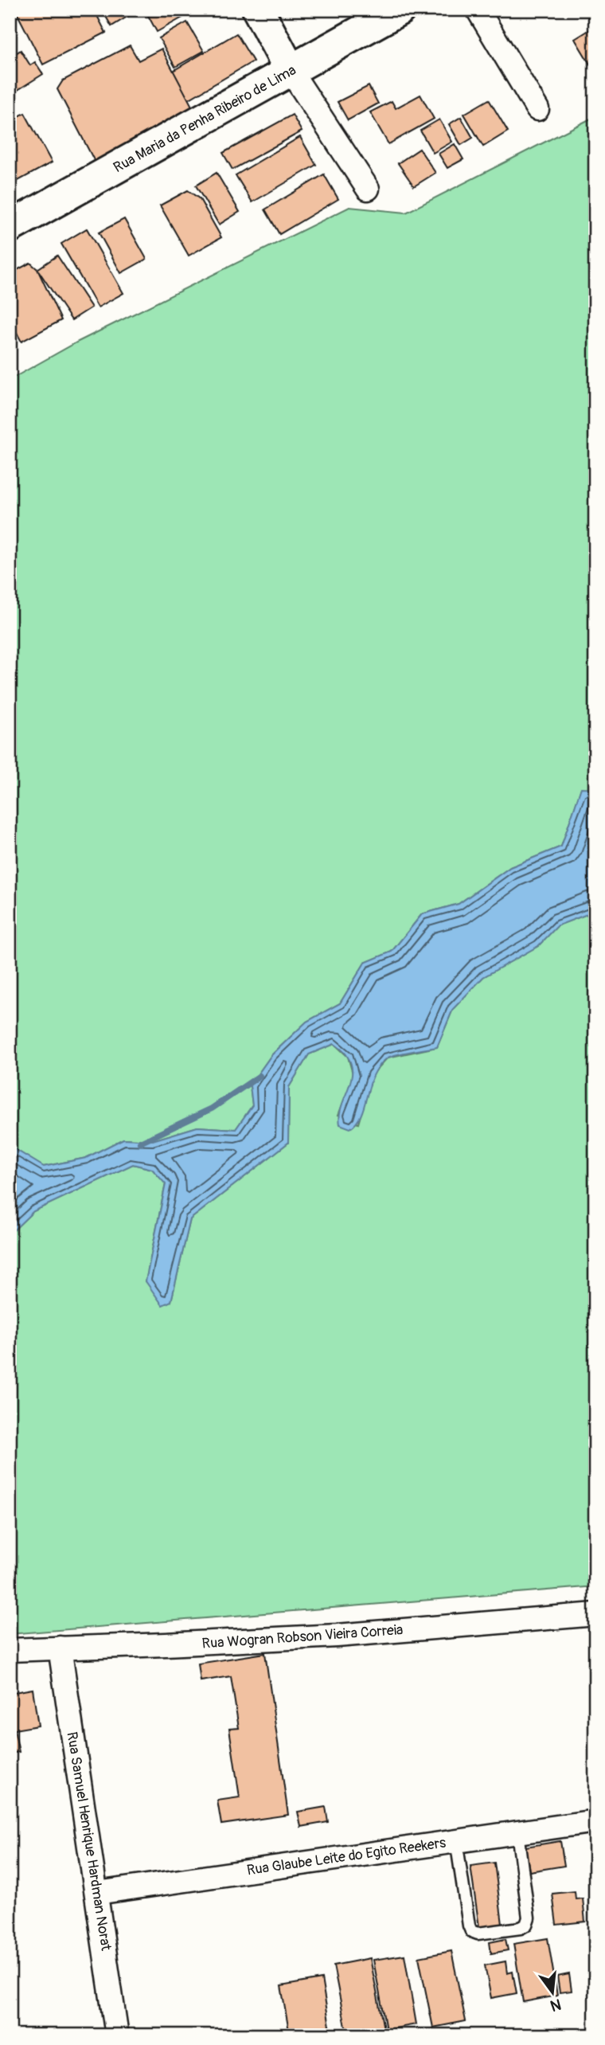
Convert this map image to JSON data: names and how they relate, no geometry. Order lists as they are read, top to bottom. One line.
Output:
{"streets":{"street":["Rua Maria da Penha Ribeiro de Lima","Rua Wogran Robson Vieira Correia","Rua Samuel Henrique Hardman Norat","Rua Glaube Leite do Egito Reekers"]},"crossings":[["Rua Wogran Robson Vieira Correia","Rua Samuel Henrique Hardman Norat"],["Rua Samuel Henrique Hardman Norat","Rua Glaube Leite do Egito Reekers"]],"north":"bottom"}
